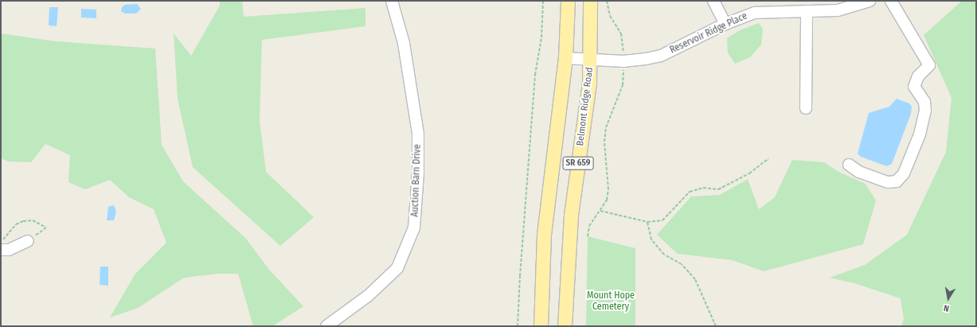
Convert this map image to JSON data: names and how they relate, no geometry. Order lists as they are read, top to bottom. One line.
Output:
{"streets":{"main road":["Belmont Ridge Road","SR 659"],"street":["Reservoir Ridge Place","Auction Barn Drive"]},"crossings":[["Reservoir Ridge Place","Belmont Ridge Road"],["Reservoir Ridge Place","SR 659"]],"parks":["Mount Hope Cemetery"],"north":"bottom"}
